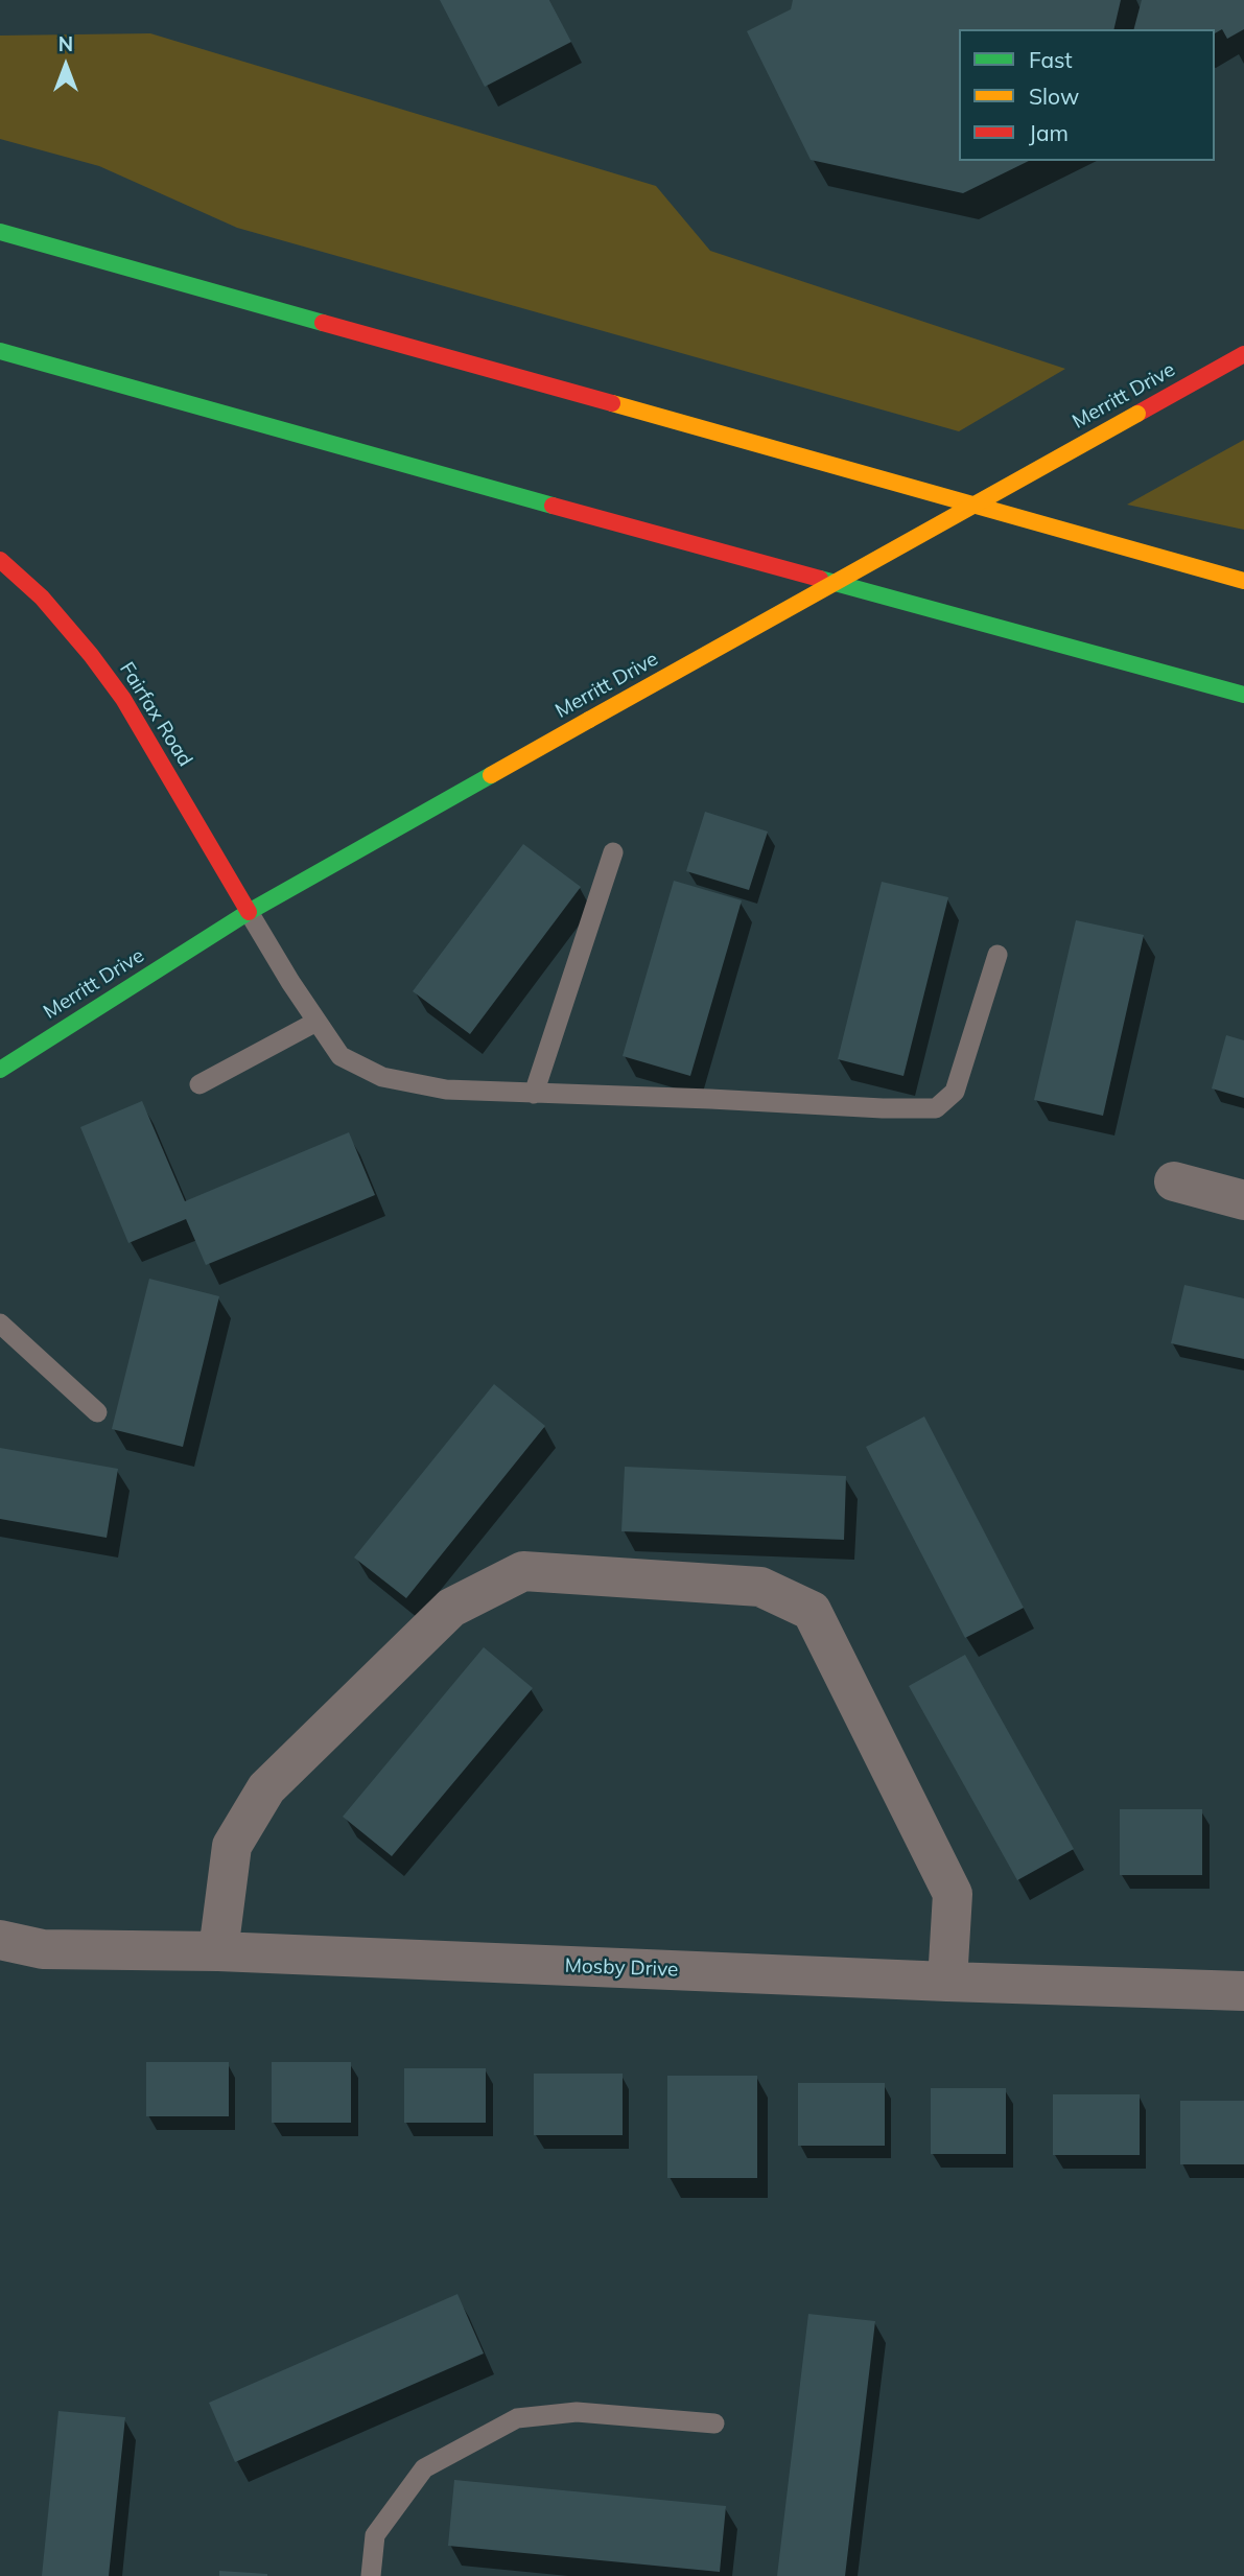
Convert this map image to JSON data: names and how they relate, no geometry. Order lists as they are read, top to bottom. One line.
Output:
{"streets":{"main road":["Merritt Drive","Fairfax Road"],"street":["Mosby Drive"]},"crossings":[["Merritt Drive","Fairfax Road"]],"legend":["Fast","Slow","Jam"],"north":"top"}
